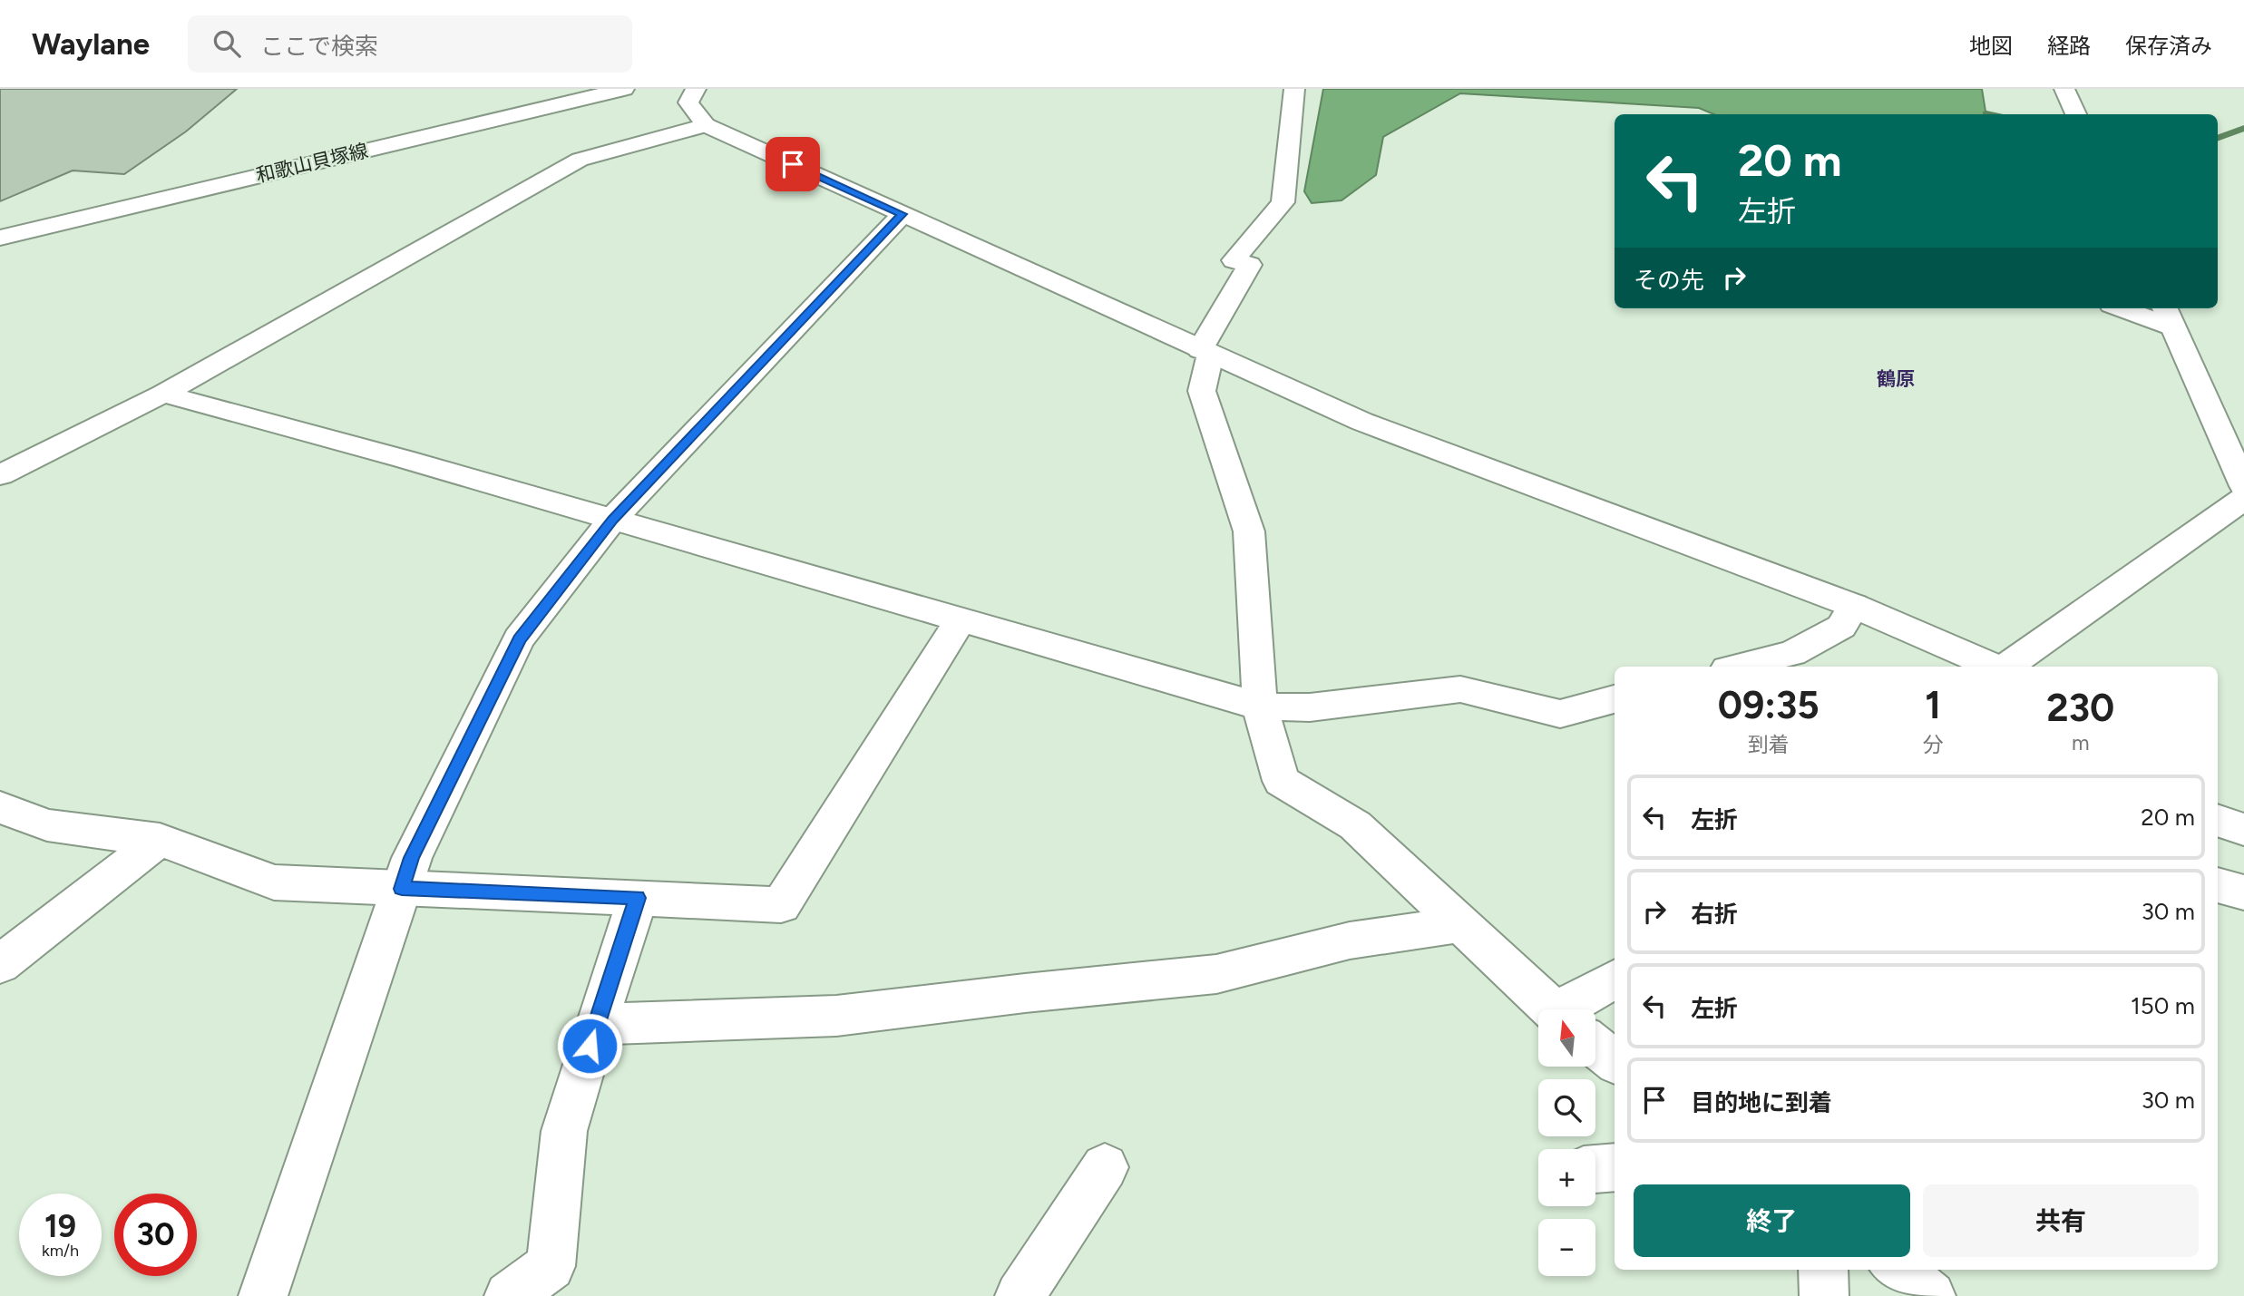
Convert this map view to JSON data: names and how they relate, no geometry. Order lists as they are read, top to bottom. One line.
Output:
{"streets":{"street":["和歌山貝塚線"]},"districts":["鶴原"],"north":"top","page":{"header":"Waylane","search":"ここで検索","nav":["地図","経路","保存済み"],"turn":["20 m","左折"],"then":"その先","eta":["09:35","到着","1","分","230","m"],"list":[{"name":"左折","value":"20 m"},{"name":"右折","value":"30 m"},{"name":"左折","value":"150 m"},{"name":"目的地に到着","value":"30 m"}],"map_buttons":["+","−"],"buttons":["終了","共有"],"speed":"19 km/h","limit":"30"}}
